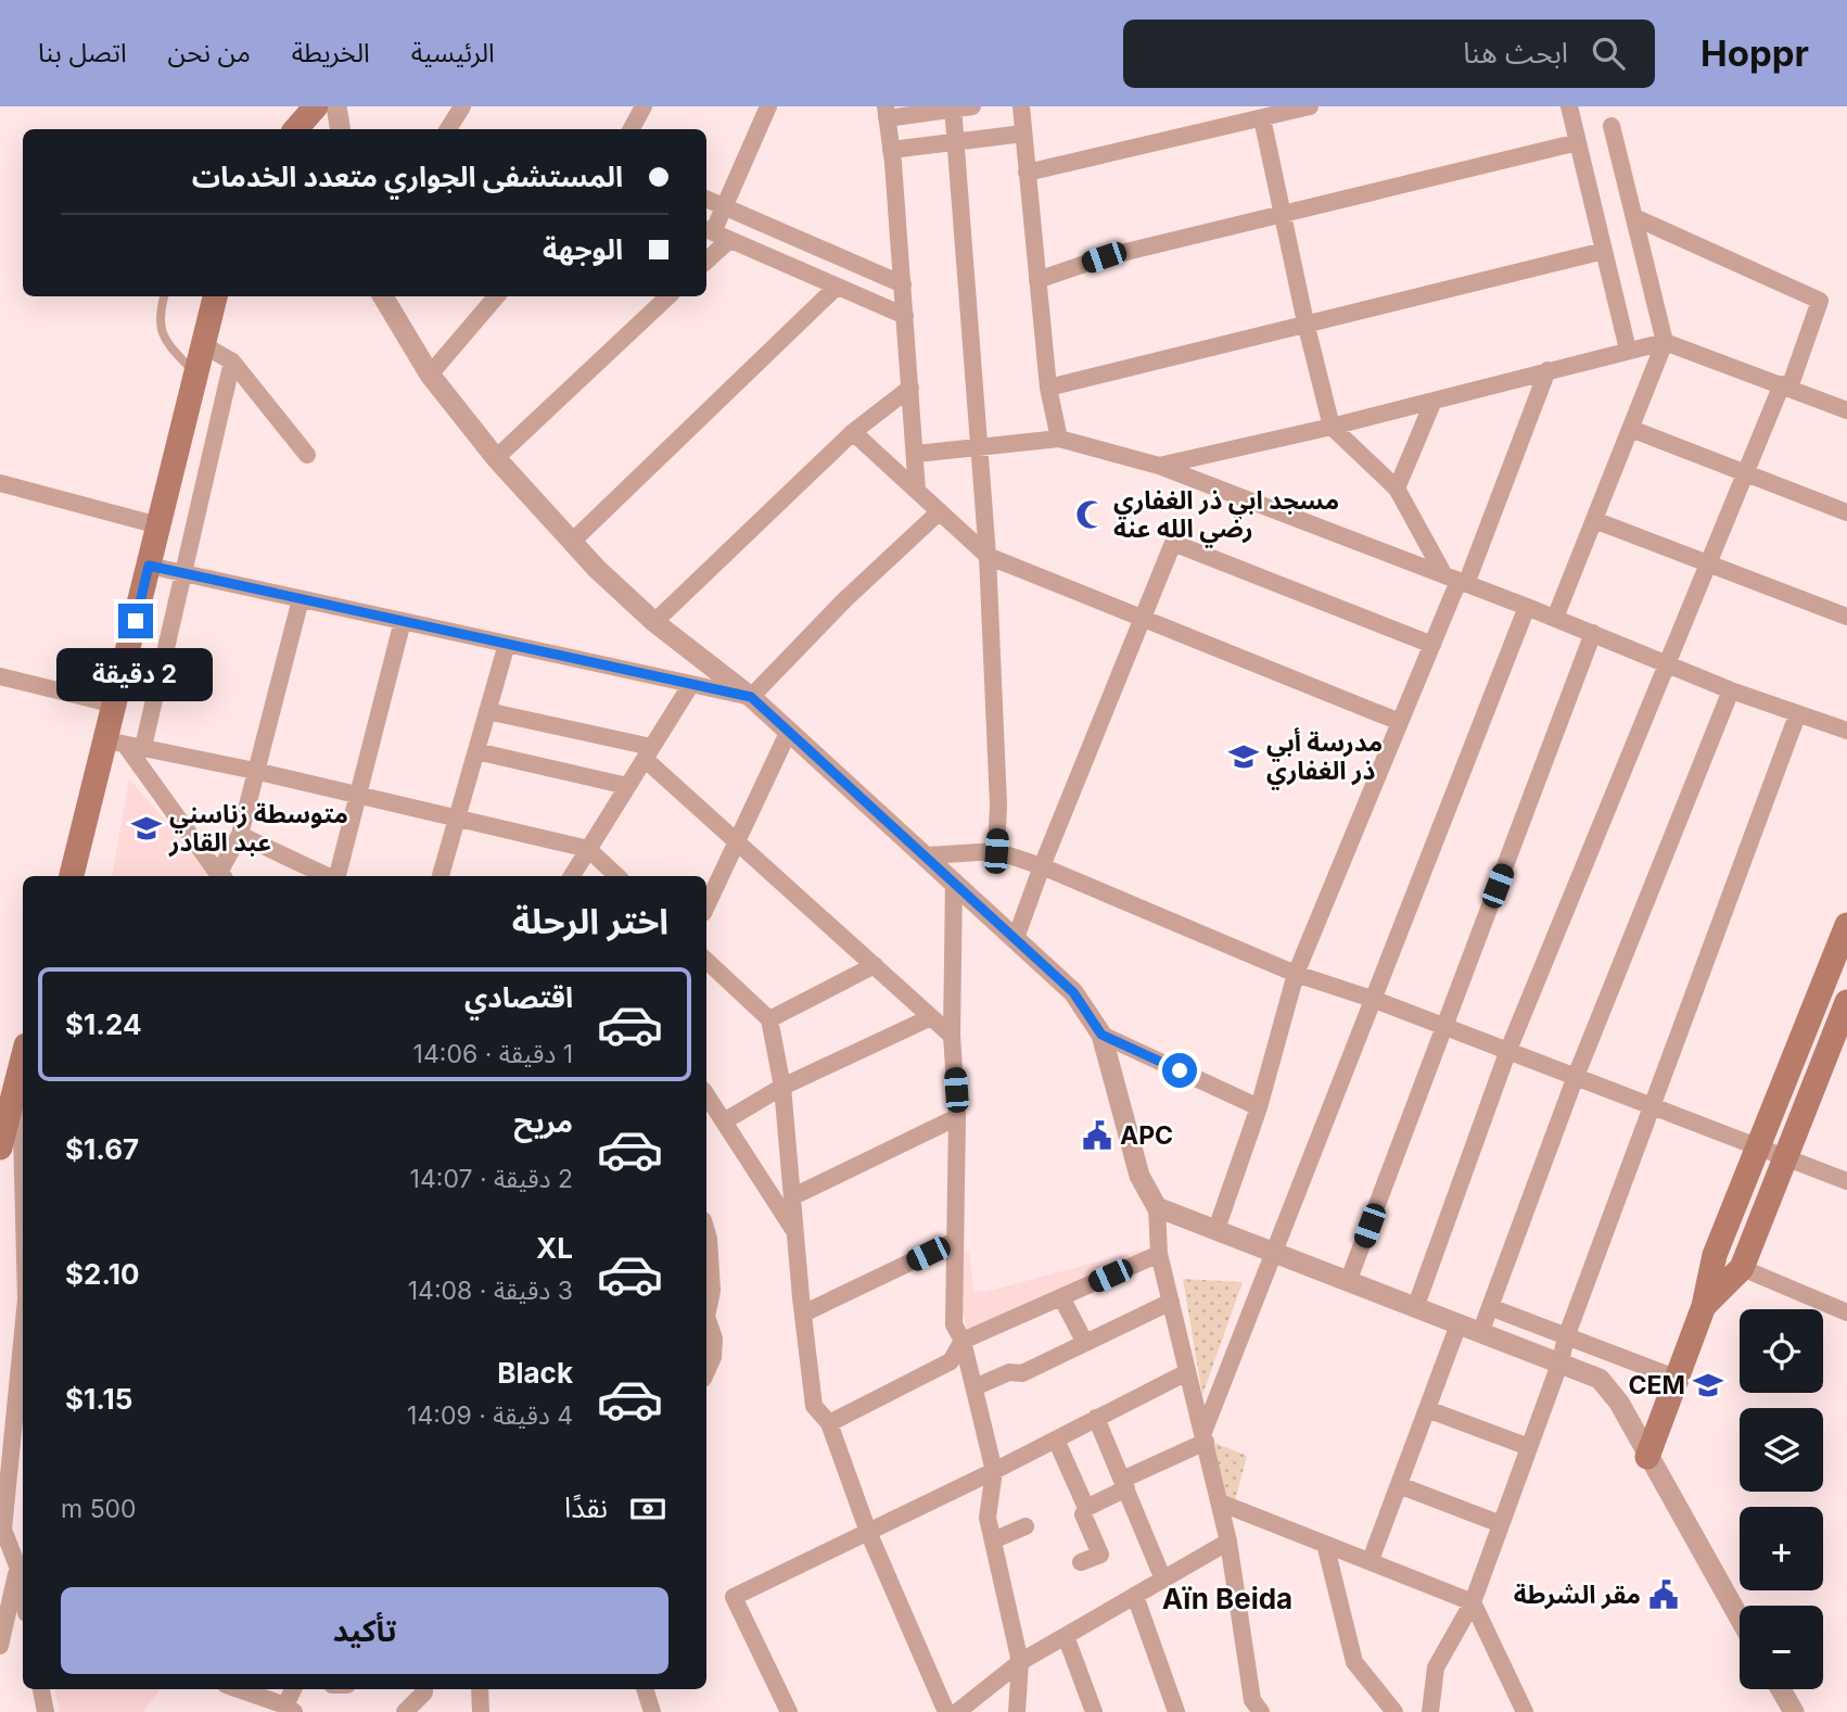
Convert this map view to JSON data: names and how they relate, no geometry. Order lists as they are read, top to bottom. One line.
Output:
{"districts":["Aïn Beida"],"places":{"mosque":["مسجد ابي ذر الغفاري رضي الله عنه"],"school or university":["مدرسة أبي ذر الغفاري","متوسطة زناسني عبد القادر","CEM"],"public building":["APC","مقر الشرطة"]},"page":{"header":"Hoppr","search":"ابحث هنا","nav":["الرئيسية","الخريطة","من نحن","اتصل بنا"],"banner":["المستشفى الجواري متعدد الخدمات","الوجهة"],"bubble":"2 دقيقة","heading":"اختر الرحلة","list":[{"name":"اقتصادي","note":"1 دقيقة · 14:06","value":"$1.24"},{"name":"مريح","note":"2 دقيقة · 14:07","value":"$1.67"},{"name":"XL","note":"3 دقيقة · 14:08","value":"$2.10"},{"name":"Black","note":"4 دقيقة · 14:09","value":"$1.15"}],"map_buttons":["+","−"],"pay":["نقدًا","500 m"],"buttons":"تأكيد"}}
